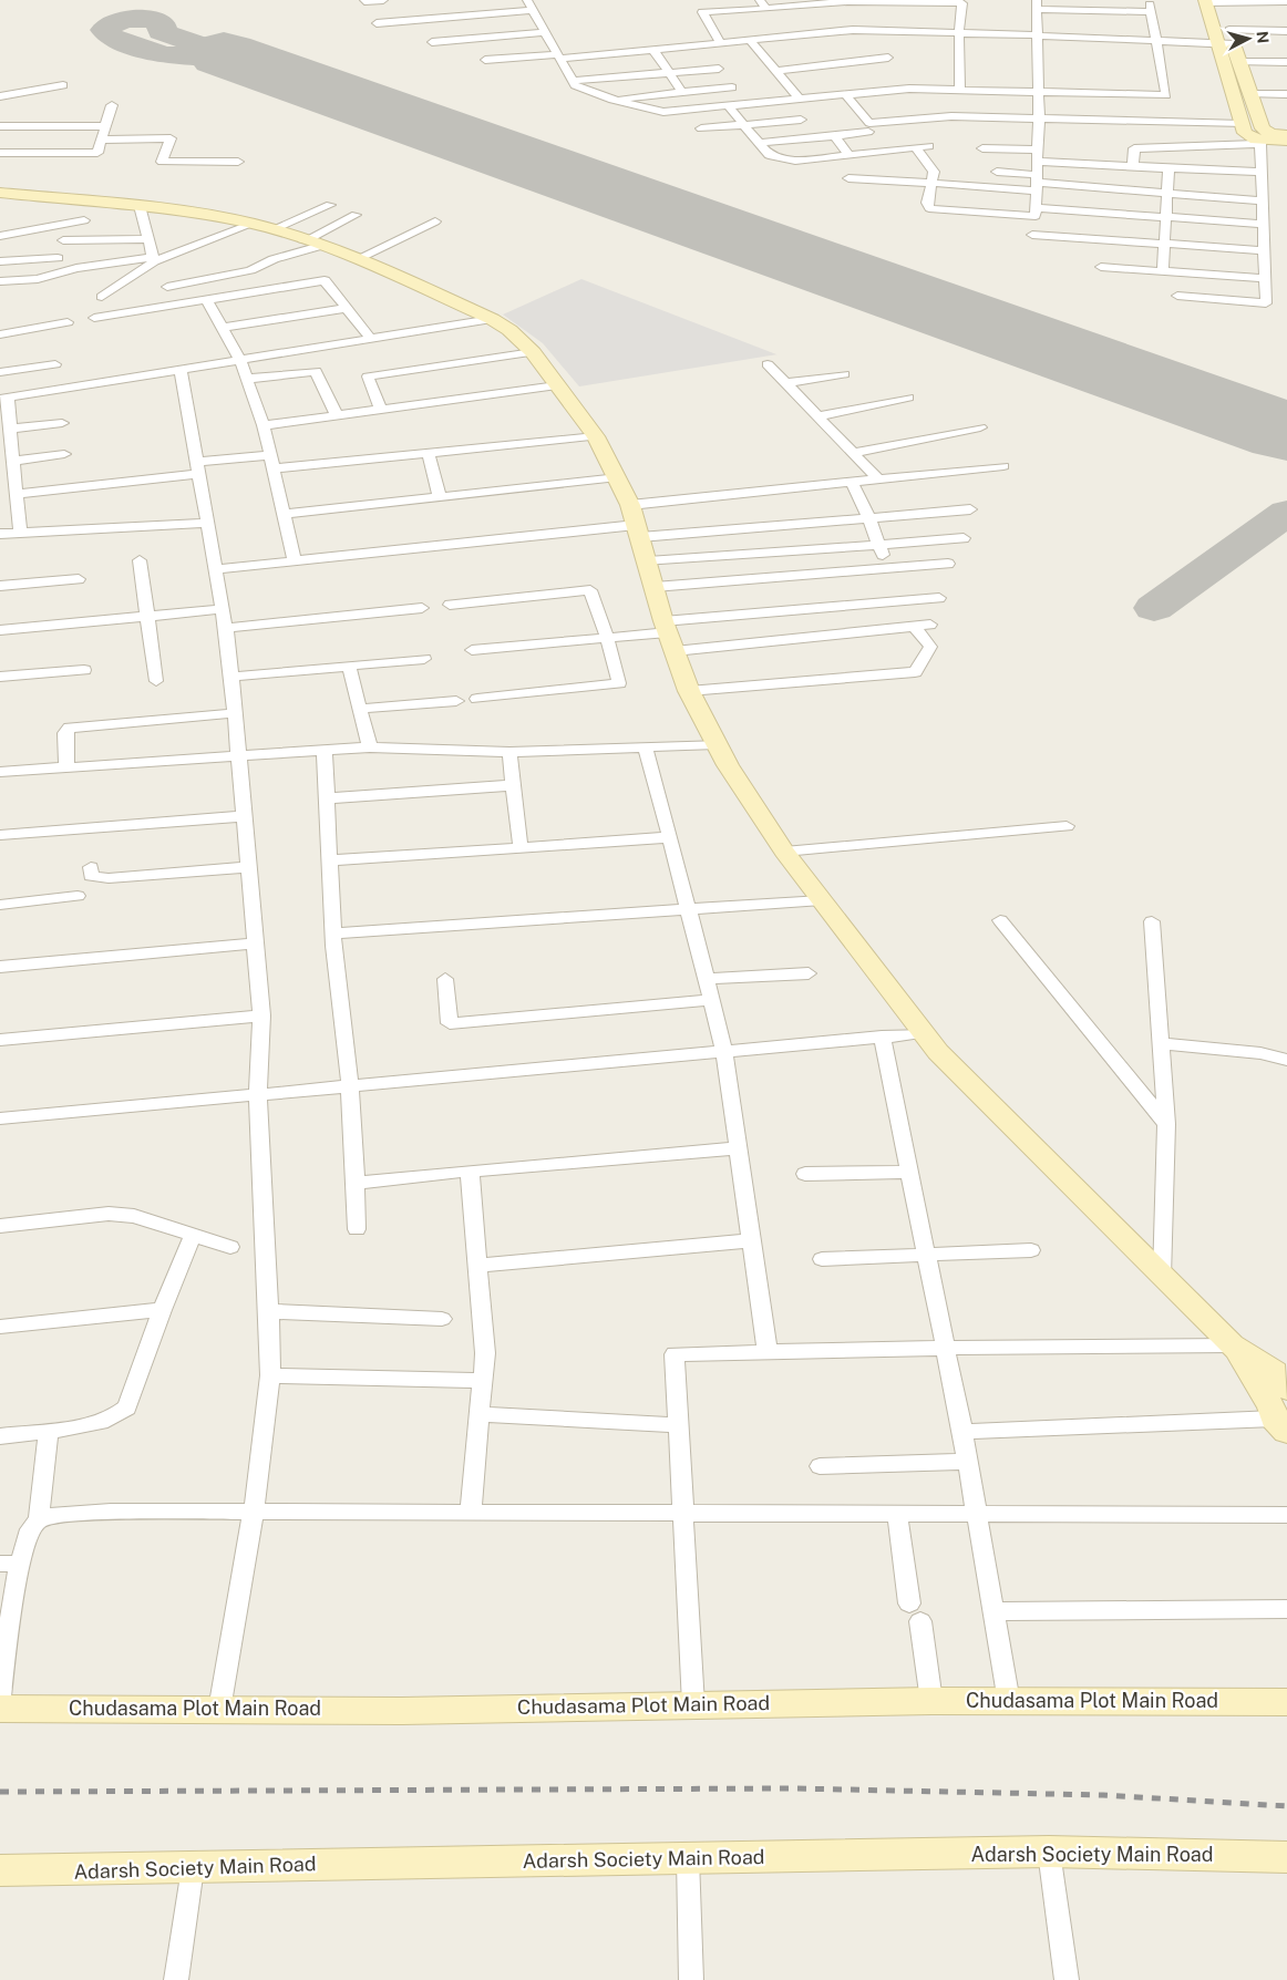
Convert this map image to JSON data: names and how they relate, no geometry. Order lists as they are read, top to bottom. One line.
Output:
{"streets":{"street":["Chudasama Plot Main Road","Adarsh Society Main Road"]},"north":"right"}
